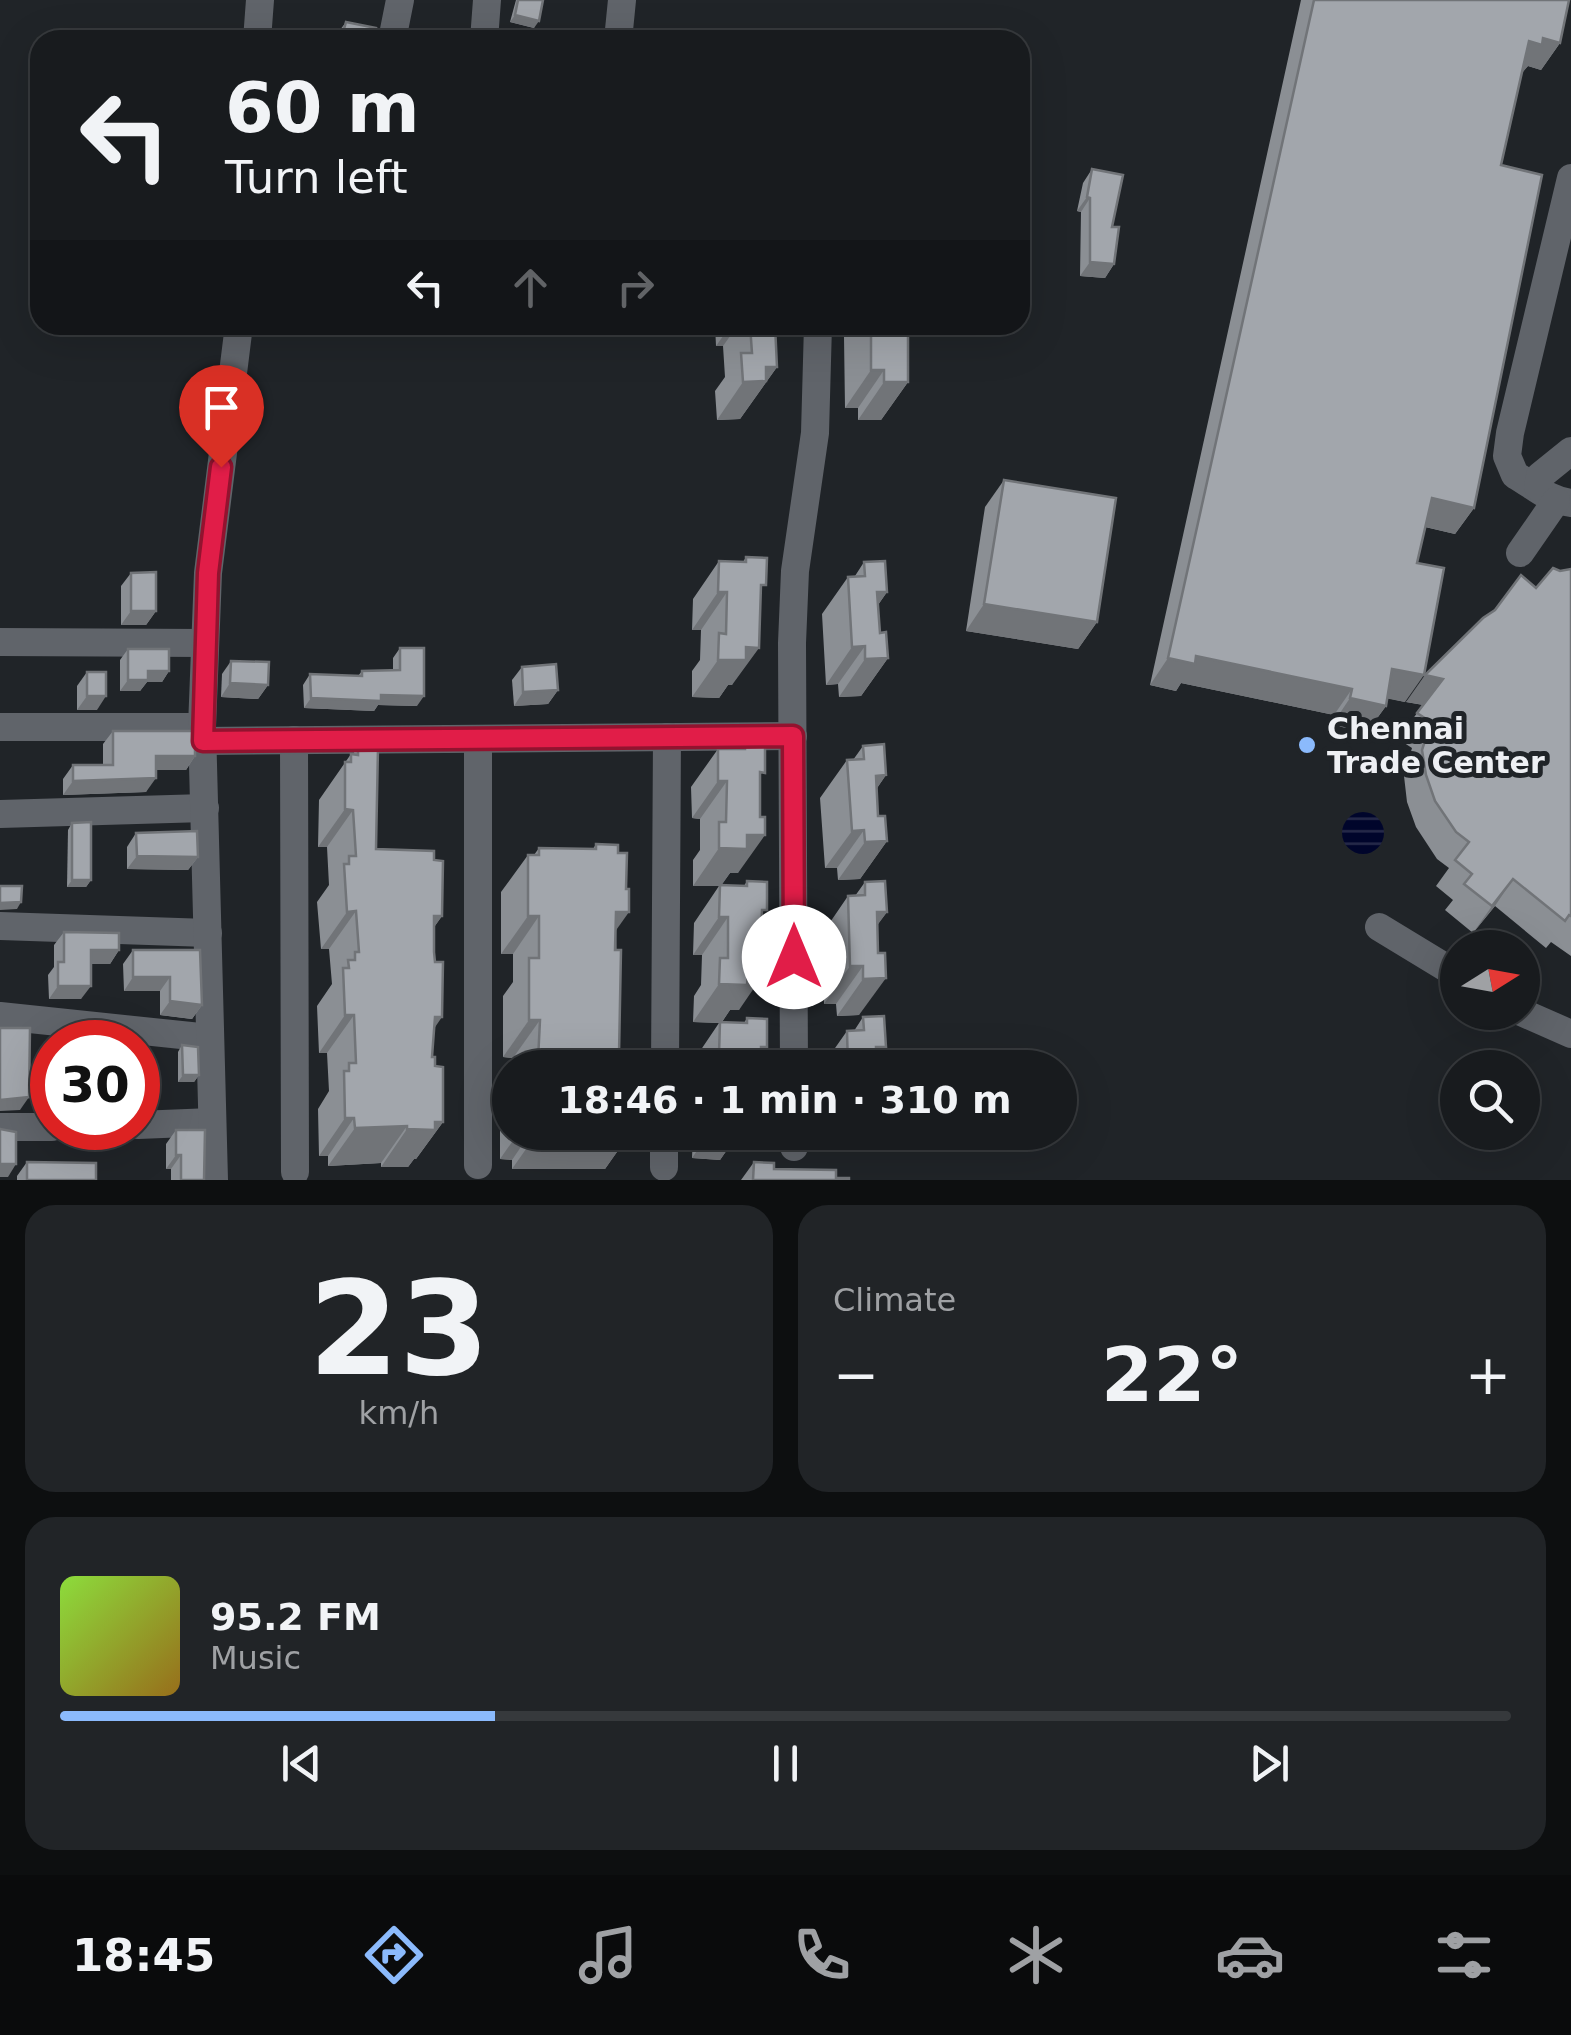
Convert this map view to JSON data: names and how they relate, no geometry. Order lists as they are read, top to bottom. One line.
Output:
{"places":["Chennai Trade Center"],"north":"right","page":{"turn":["60 m","Turn left"],"limit":"30","trip":"18:46 · 1 min · 310 m","tile":[["23","km/h"],"Climate"],"heat":["−","22°","+"],"song":["95.2 FM","Music"],"tabs":"18:45"}}
